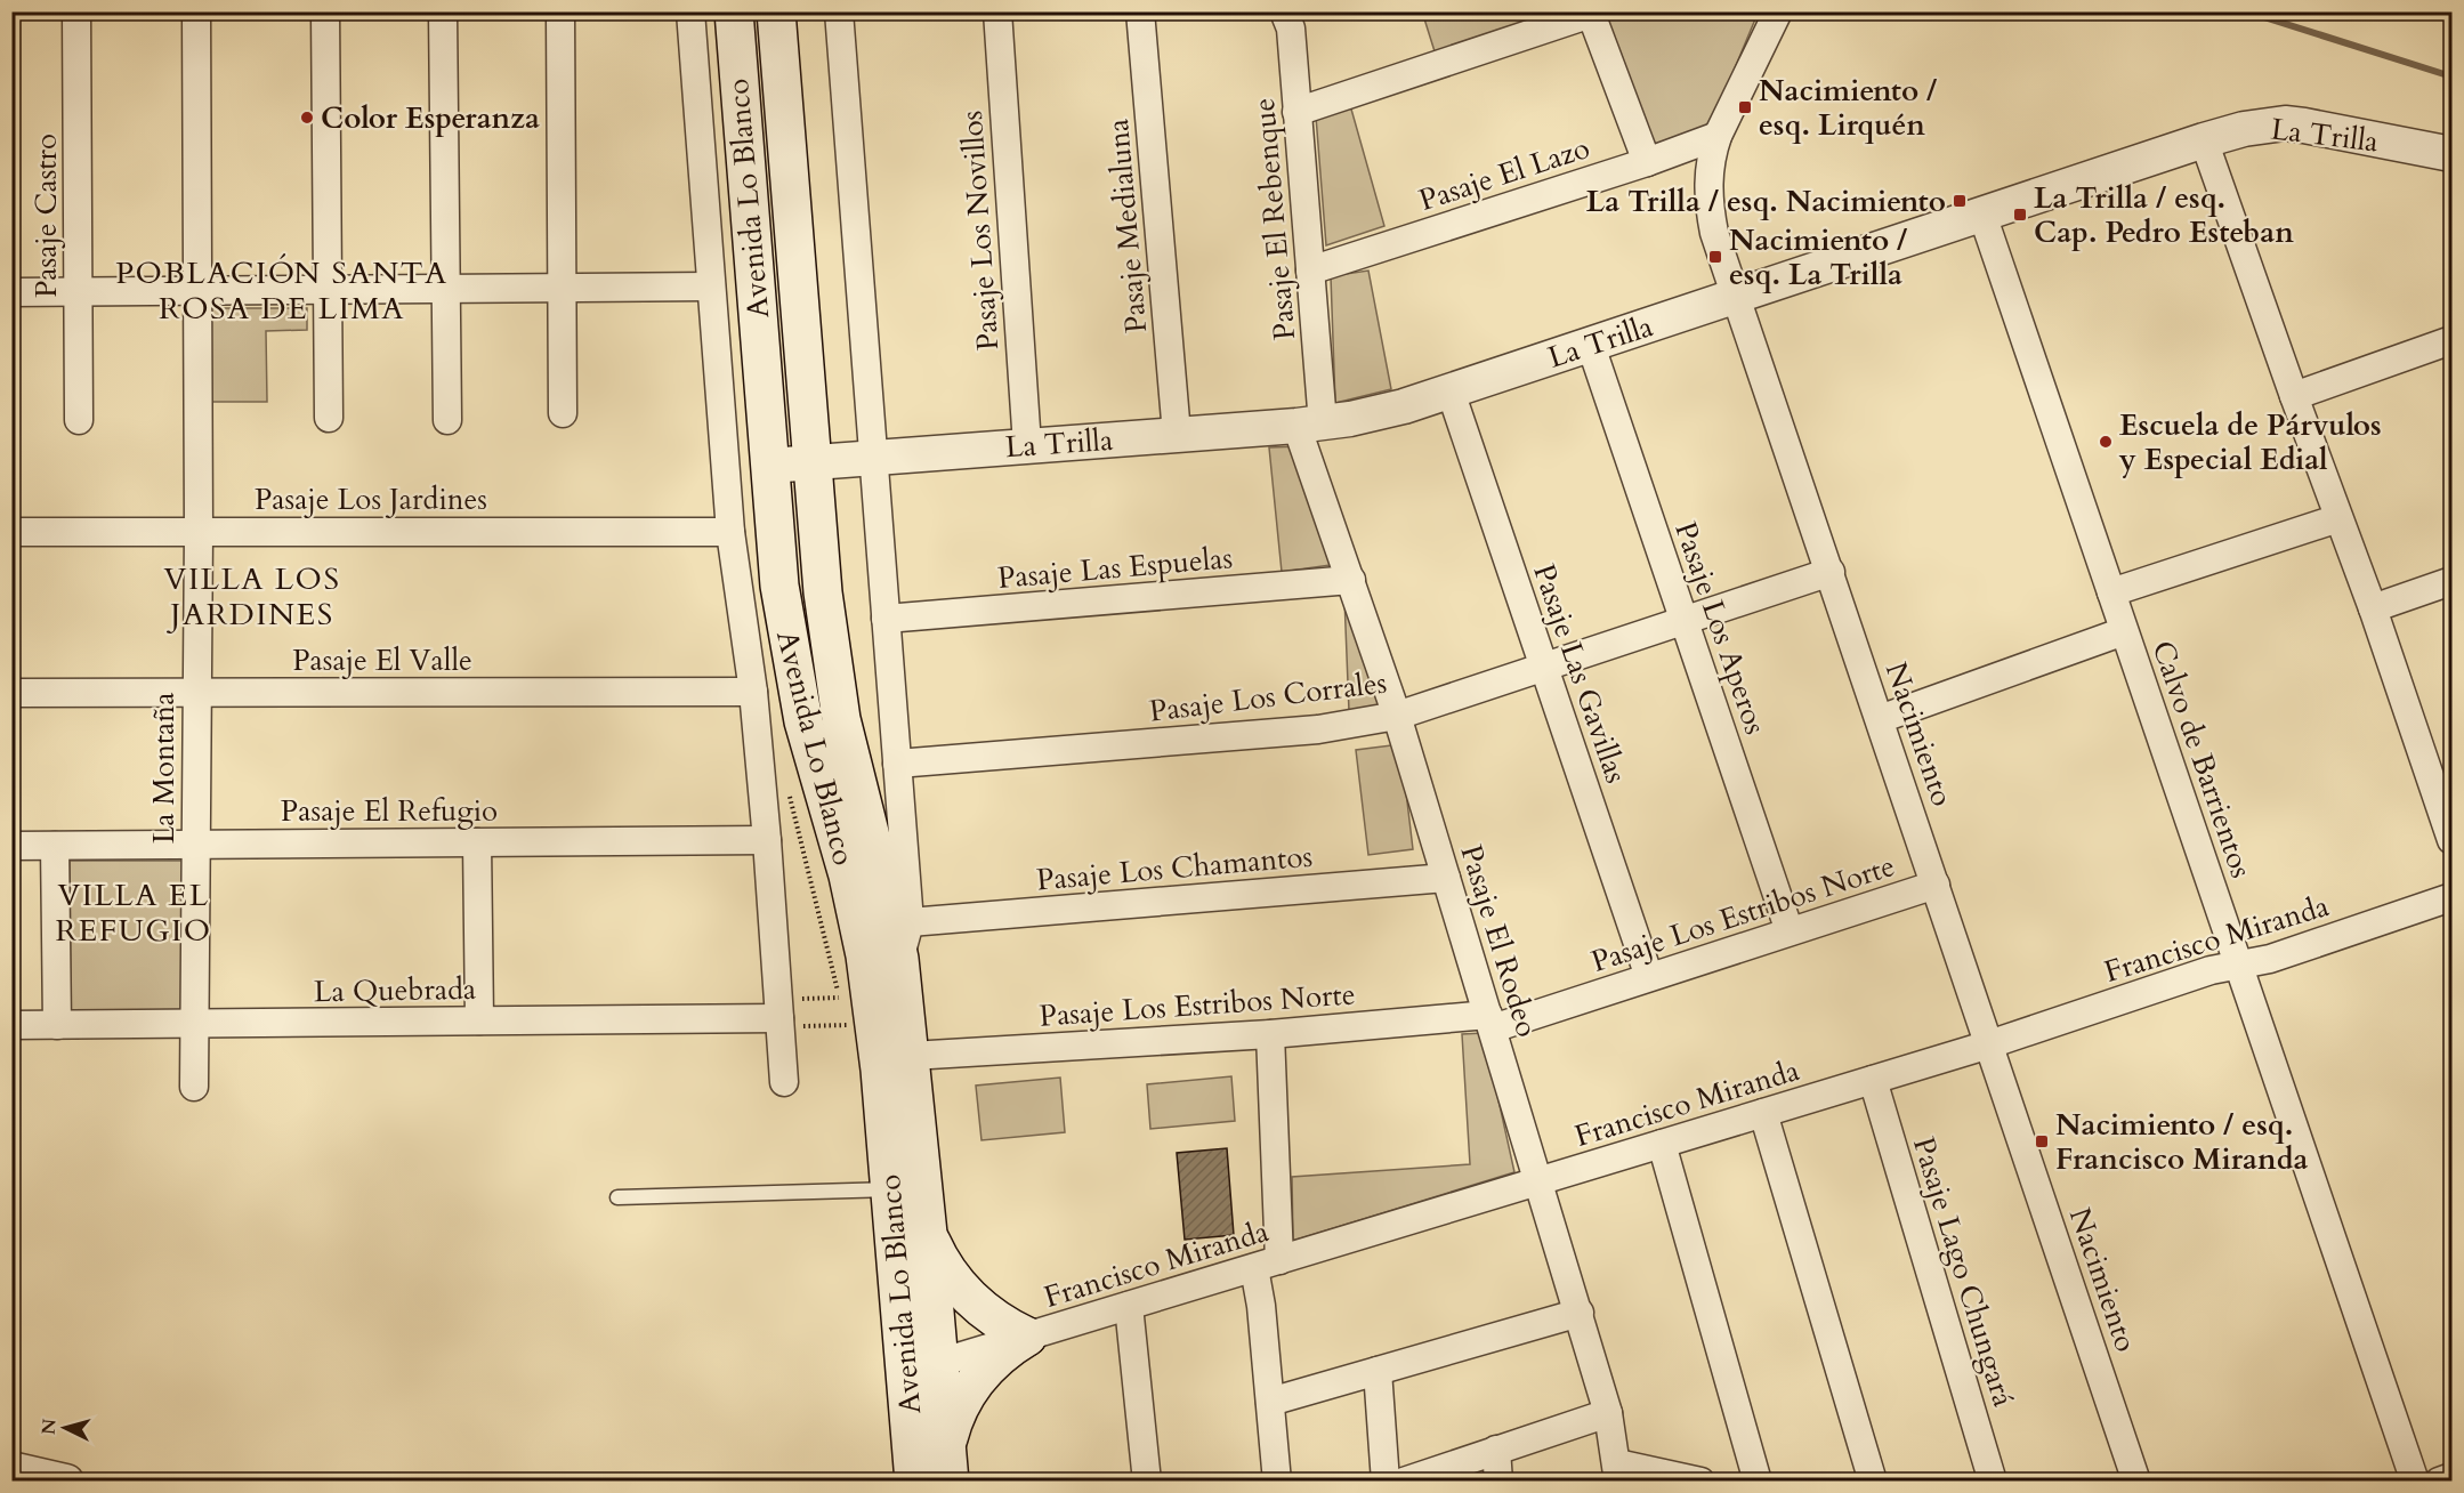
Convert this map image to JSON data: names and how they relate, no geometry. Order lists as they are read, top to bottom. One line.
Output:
{"streets":{"main road":["Avenida Lo Blanco"],"street":["La Trilla","Pasaje El Lazo","Pasaje Castro","Pasaje El Rebenque","Pasaje Medialuna","Pasaje Los Novillos","Pasaje Los Jardines","Pasaje Las Espuelas","Pasaje Los Aperos","Pasaje El Valle","Pasaje Las Gavillas","Pasaje Los Corrales","Nacimiento","Calvo de Barrientos","La Montaña","Pasaje El Refugio","Pasaje Los Chamantos","Pasaje Los Estribos Norte","Francisco Miranda","Pasaje El Rodeo","La Quebrada","Pasaje Lago Chungará"]},"crossings":[["La Trilla","Avenida Lo Blanco"],["La Trilla","Pasaje El Rebenque"],["La Trilla","Pasaje Medialuna"],["La Trilla","Pasaje Los Novillos"],["La Trilla","Pasaje Los Aperos"],["La Trilla","Pasaje Las Gavillas"],["La Trilla","Nacimiento"],["La Trilla","Calvo de Barrientos"],["La Trilla","Pasaje El Rodeo"],["Pasaje El Lazo","Pasaje El Rebenque"],["Pasaje El Lazo","Nacimiento"],["Avenida Lo Blanco","Pasaje Los Jardines"],["Avenida Lo Blanco","Pasaje Las Espuelas"],["Avenida Lo Blanco","Pasaje El Valle"],["Avenida Lo Blanco","Pasaje Los Corrales"],["Avenida Lo Blanco","Pasaje El Refugio"],["Avenida Lo Blanco","Pasaje Los Chamantos"],["Avenida Lo Blanco","Pasaje Los Estribos Norte"],["Avenida Lo Blanco","Francisco Miranda"],["Avenida Lo Blanco","La Quebrada"],["Pasaje El Rebenque","Pasaje El Rodeo"],["Pasaje Los Jardines","La Montaña"],["Pasaje Las Espuelas","Pasaje El Rodeo"],["Pasaje Los Aperos","Pasaje Los Corrales"],["Pasaje Los Aperos","Pasaje Los Estribos Norte"],["Pasaje El Valle","La Montaña"],["Pasaje Las Gavillas","Pasaje Los Corrales"],["Pasaje Las Gavillas","Pasaje Los Estribos Norte"],["Pasaje Los Corrales","Nacimiento"],["Pasaje Los Corrales","Pasaje El Rodeo"],["Nacimiento","Pasaje Los Estribos Norte"],["Nacimiento","Francisco Miranda"],["Calvo de Barrientos","Francisco Miranda"],["La Montaña","Pasaje El Refugio"],["La Montaña","La Quebrada"],["Pasaje Los Chamantos","Pasaje El Rodeo"],["Pasaje Los Estribos Norte","Pasaje El Rodeo"],["Francisco Miranda","Pasaje El Rodeo"],["Francisco Miranda","Pasaje Lago Chungará"]],"districts":["POBLACIÓN SANTA ROSA DE LIMA","VILLA LOS JARDINES","VILLA EL REFUGIO"],"places":{"transit":["Nacimiento / esq. Lirquén","La Trilla / esq. Nacimiento","La Trilla / esq. Cap. Pedro Esteban","Nacimiento / esq. La Trilla","Nacimiento / esq. Francisco Miranda"],"other":["Color Esperanza","Escuela de Párvulos y Especial Edial"]},"north":"left"}
